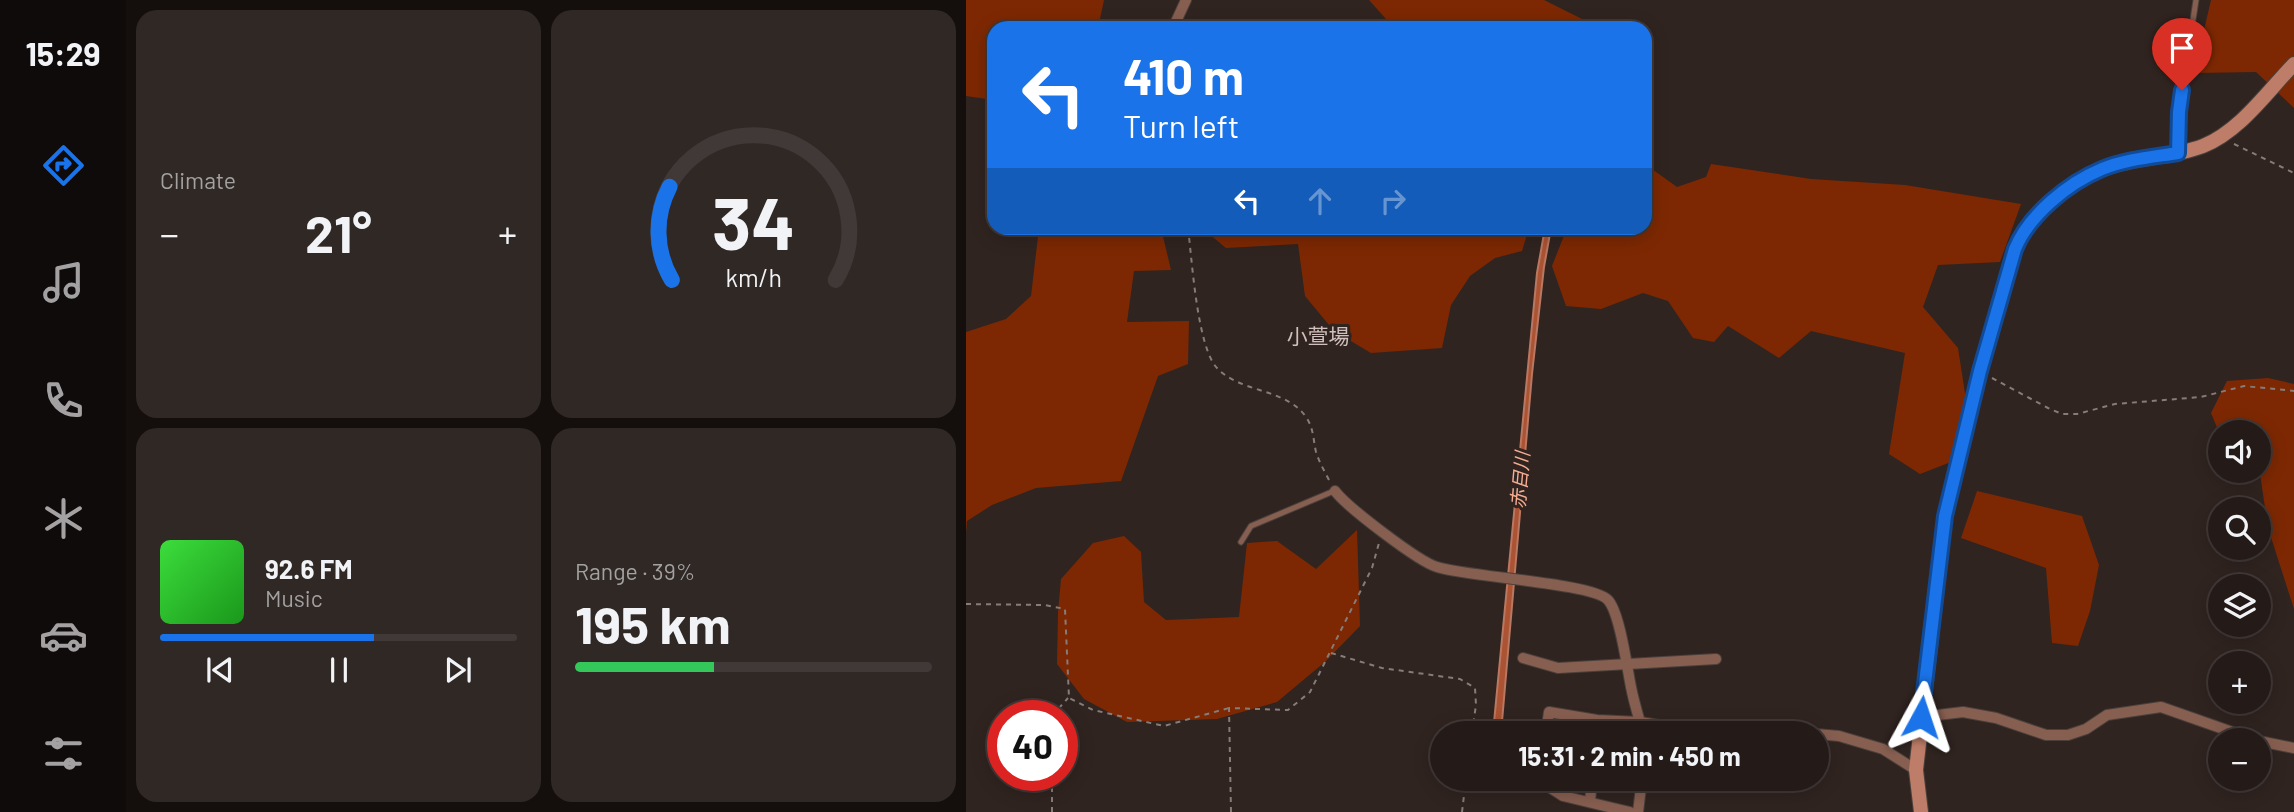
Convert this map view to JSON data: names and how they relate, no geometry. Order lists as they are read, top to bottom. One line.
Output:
{"districts":["小萱場"],"water":["赤目川"],"page":{"tabs":"15:29","tile":["Climate",["Range · 39%","195 km"]],"turn":["410 m","Turn left"],"heat":["−","21°","+"],"map_buttons":["+","−"],"song":["92.6 FM","Music"],"limit":"40","trip":"15:31 · 2 min · 450 m","gauge":["34","km/h"]}}
